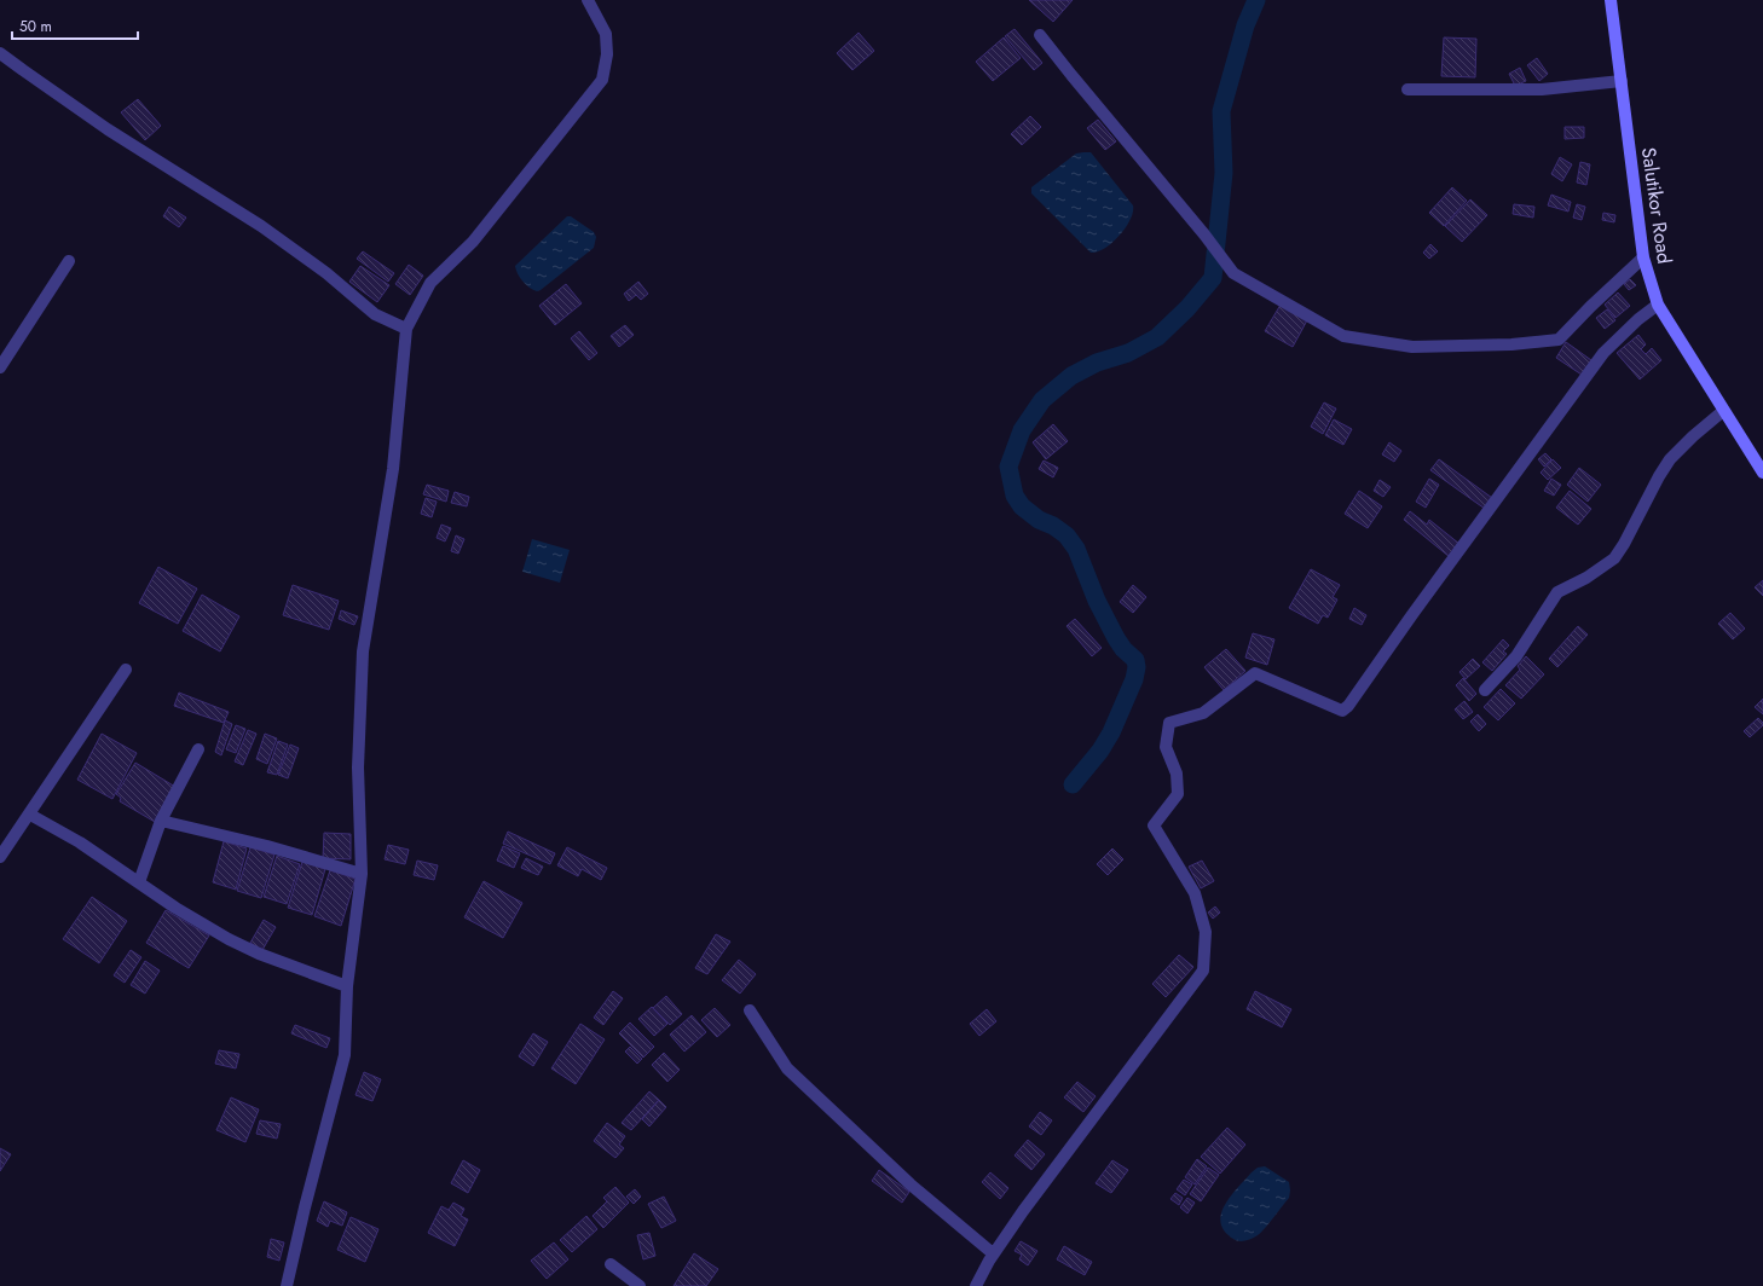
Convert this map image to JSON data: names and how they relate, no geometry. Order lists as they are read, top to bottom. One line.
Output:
{"streets":{"main road":["Salutikor Road"]},"scale_bar":"50 m"}
